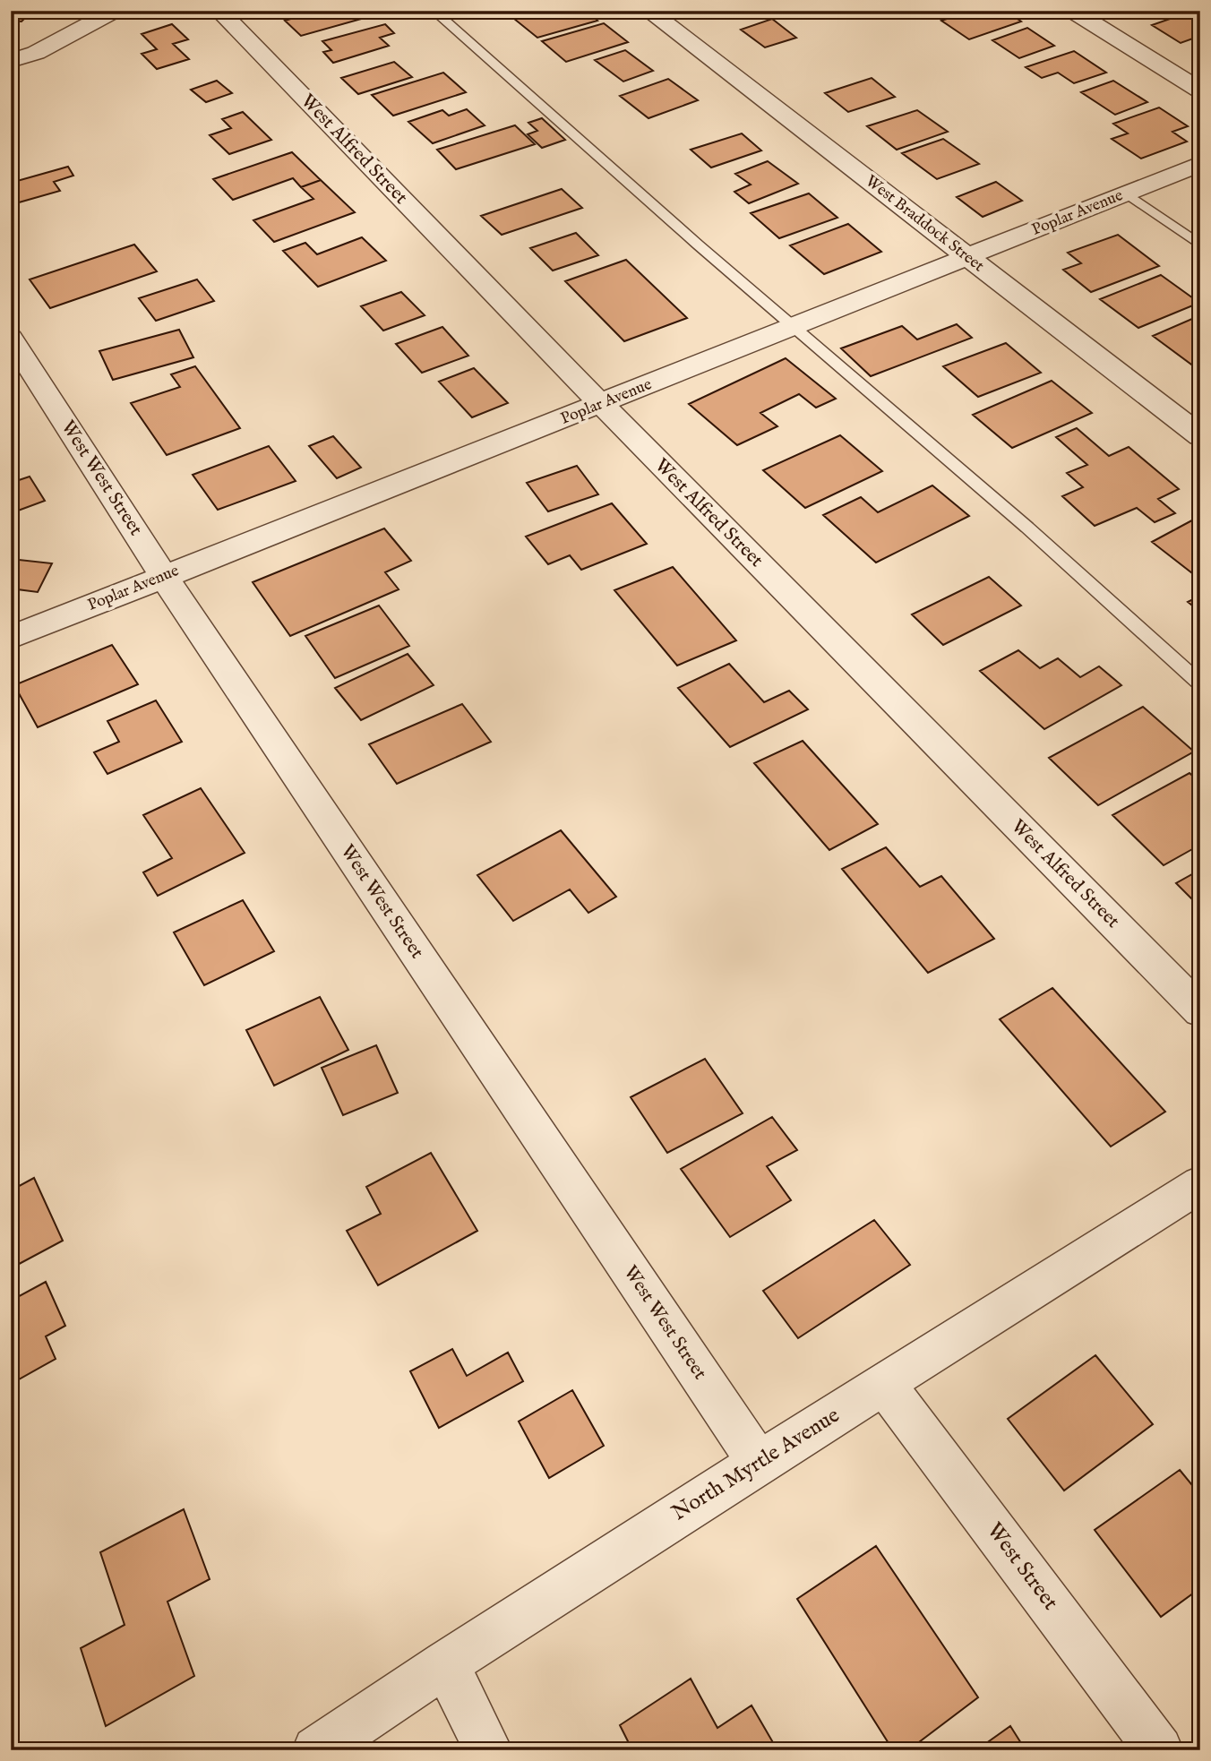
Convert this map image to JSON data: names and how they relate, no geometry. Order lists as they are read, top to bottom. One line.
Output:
{"streets":{"street":["West Alfred Street","Poplar Avenue","West Braddock Street","West West Street","North Myrtle Avenue","West Street"]},"crossings":[["West Alfred Street","Poplar Avenue"],["Poplar Avenue","West Braddock Street"],["Poplar Avenue","West West Street"],["West West Street","North Myrtle Avenue"],["North Myrtle Avenue","West Street"]]}
